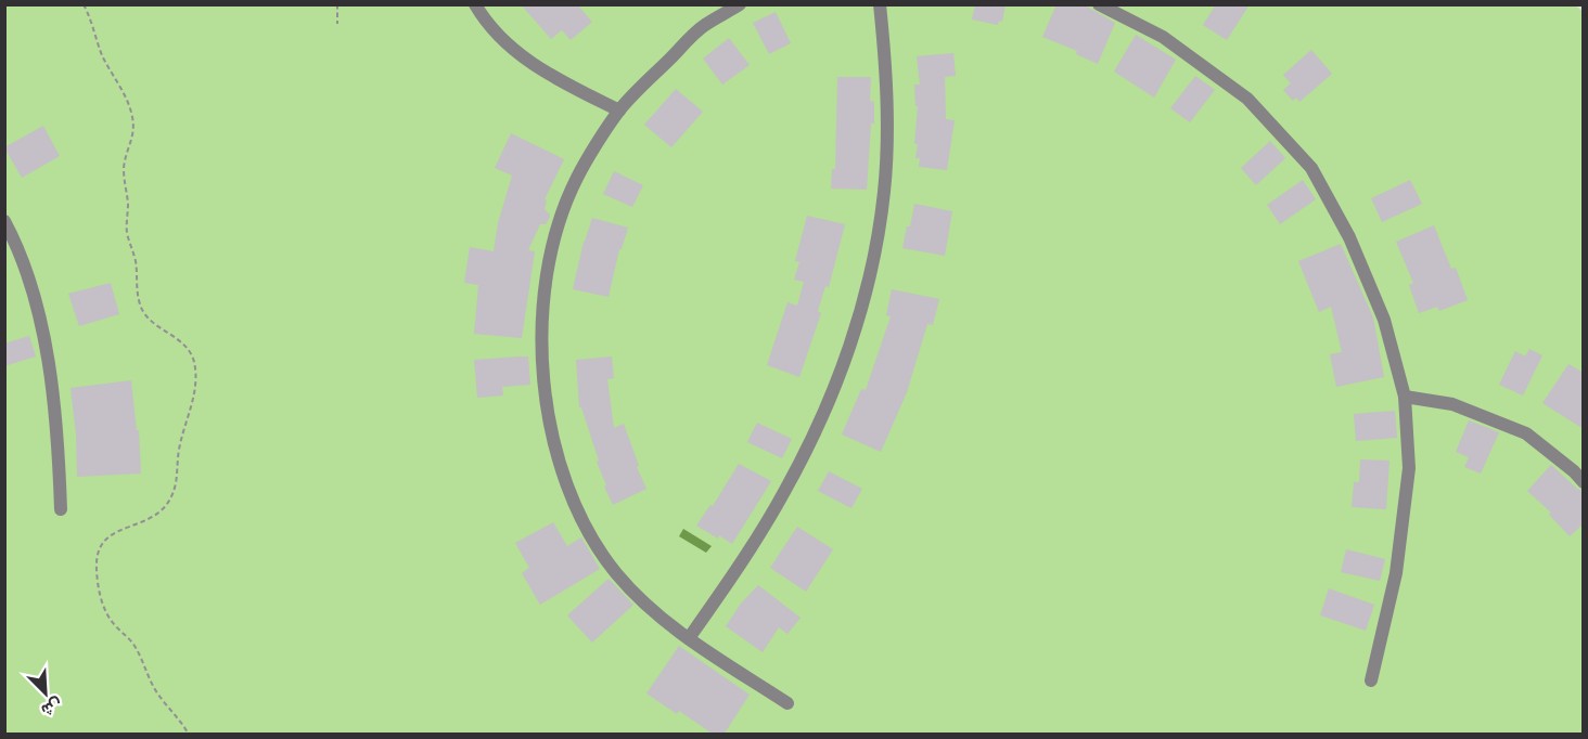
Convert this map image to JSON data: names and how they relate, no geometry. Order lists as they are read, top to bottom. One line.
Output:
{"north":"bottom right"}
